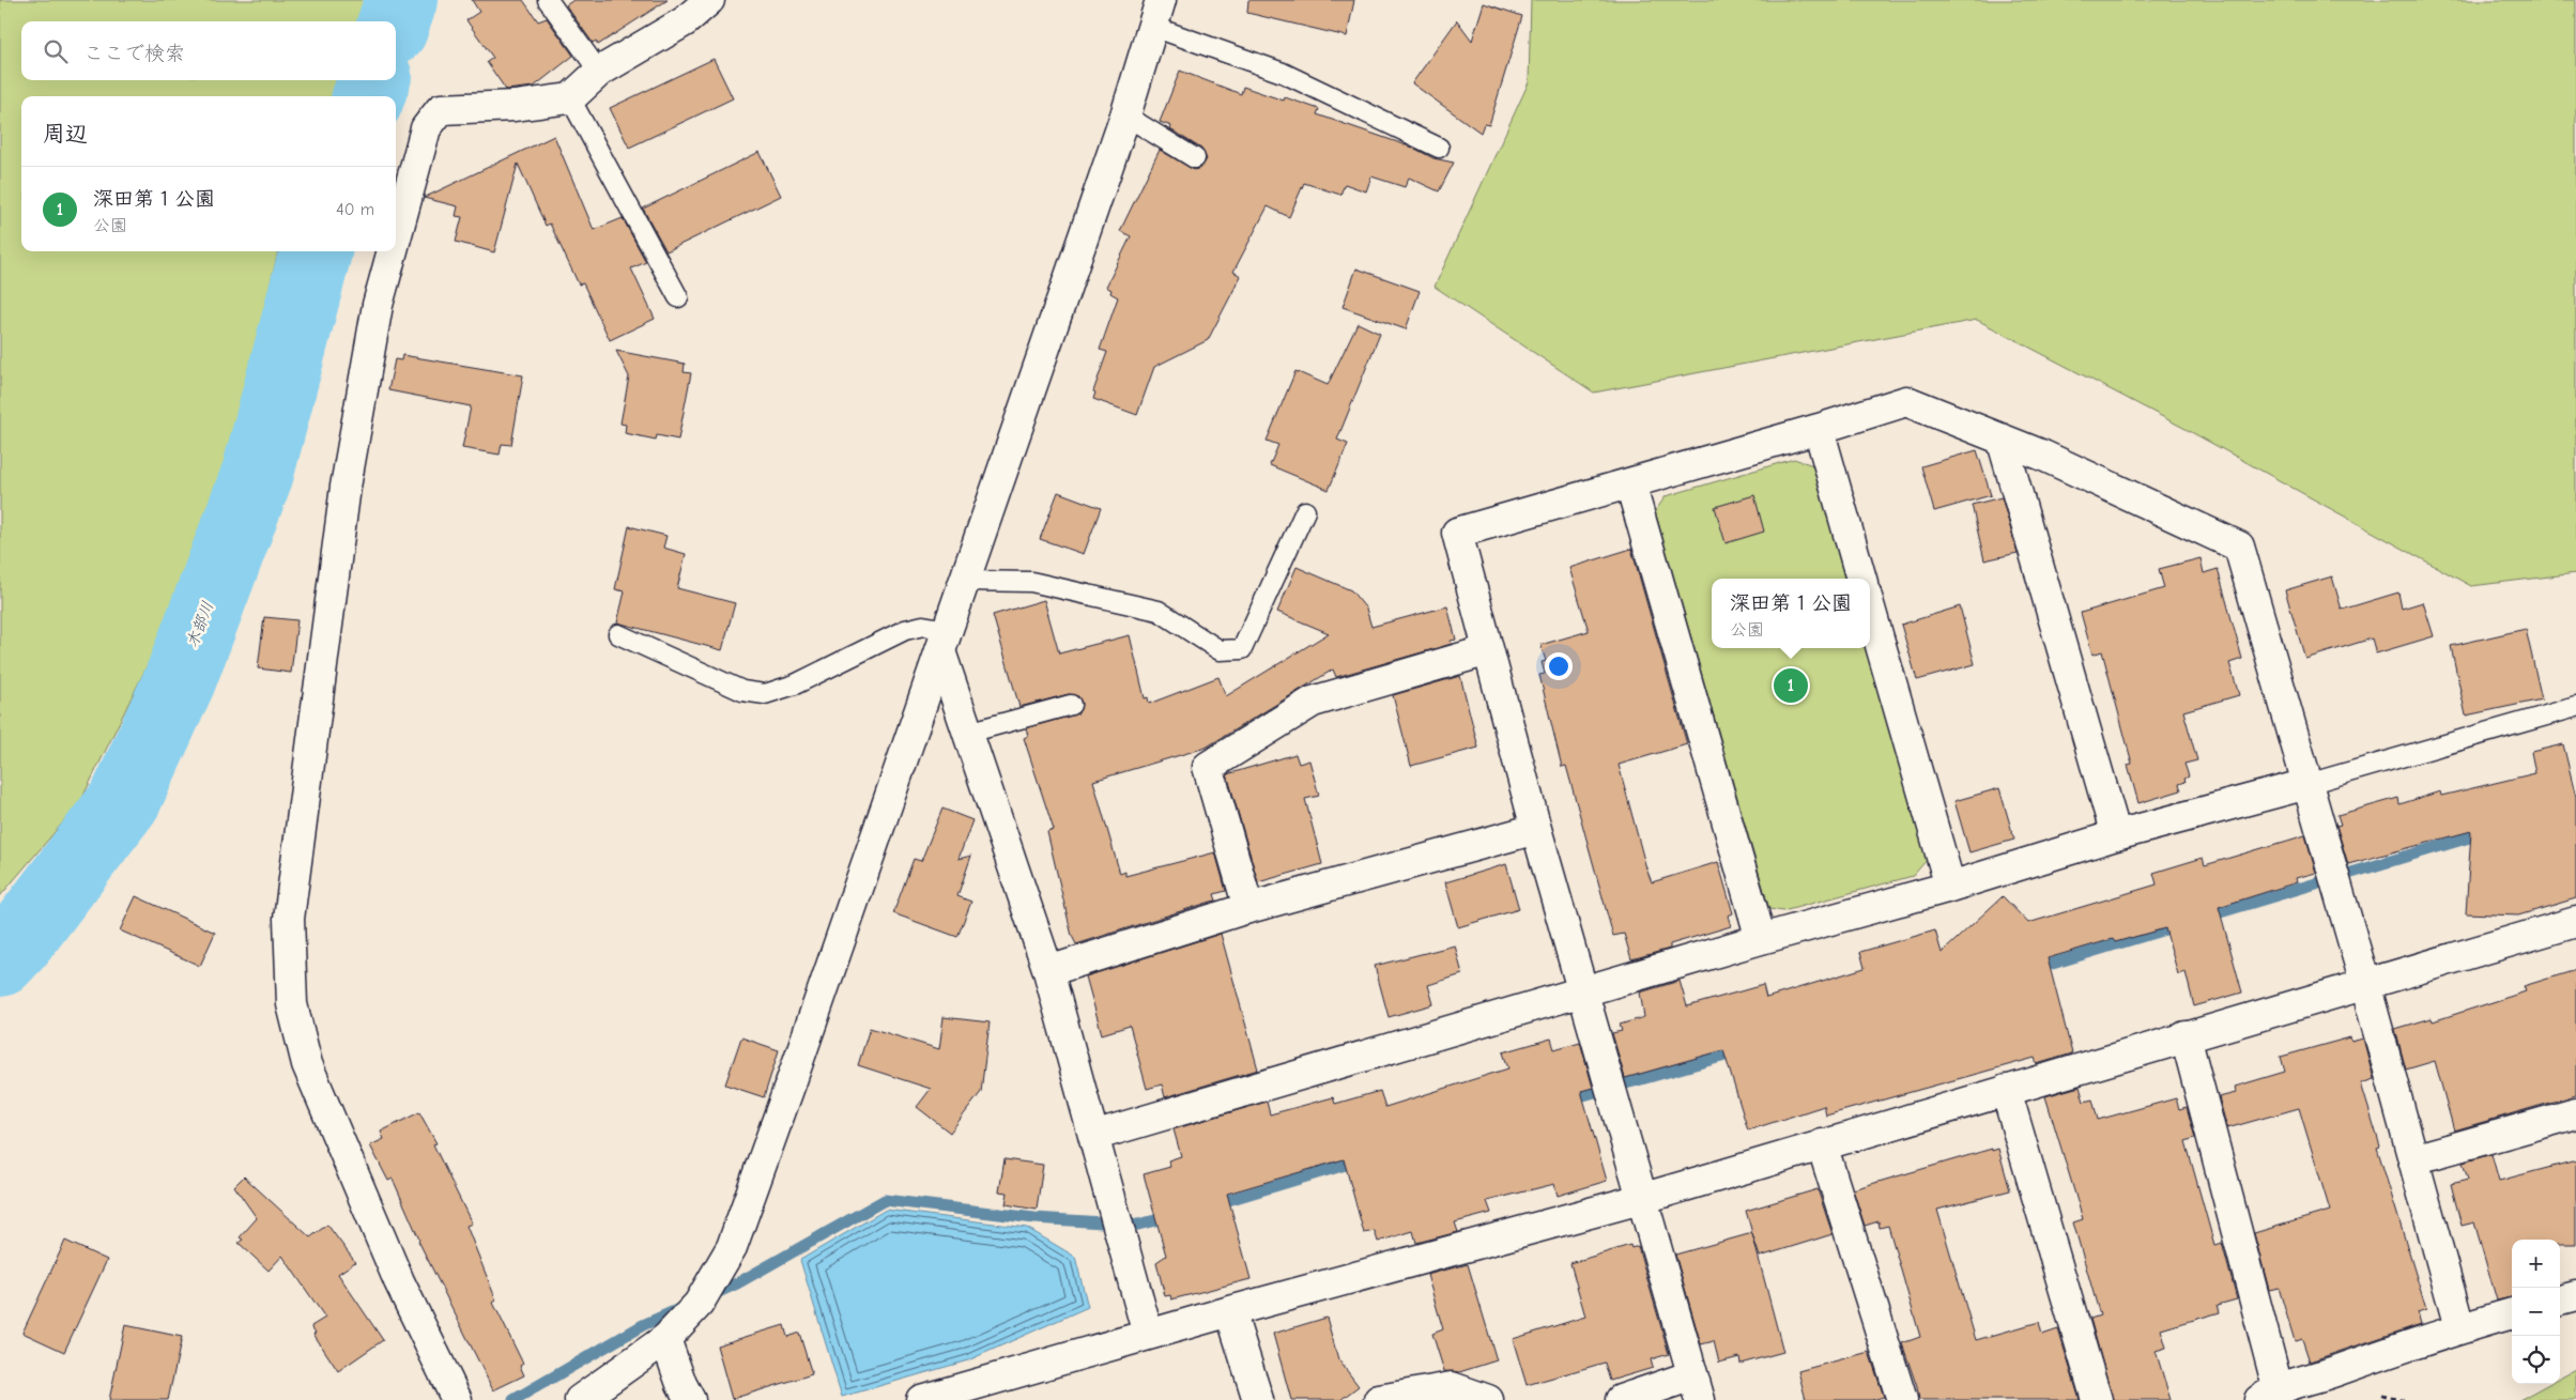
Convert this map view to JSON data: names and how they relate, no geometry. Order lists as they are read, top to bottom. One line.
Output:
{"water":["木部川"],"page":{"search":"ここで検索","heading":"周辺","list":[{"mark":"1","name":"深田第１公園","note":"公園","value":"40 m"}],"popup":["深田第１公園","公園"],"pins":"1","map_buttons":["+","−"]}}
